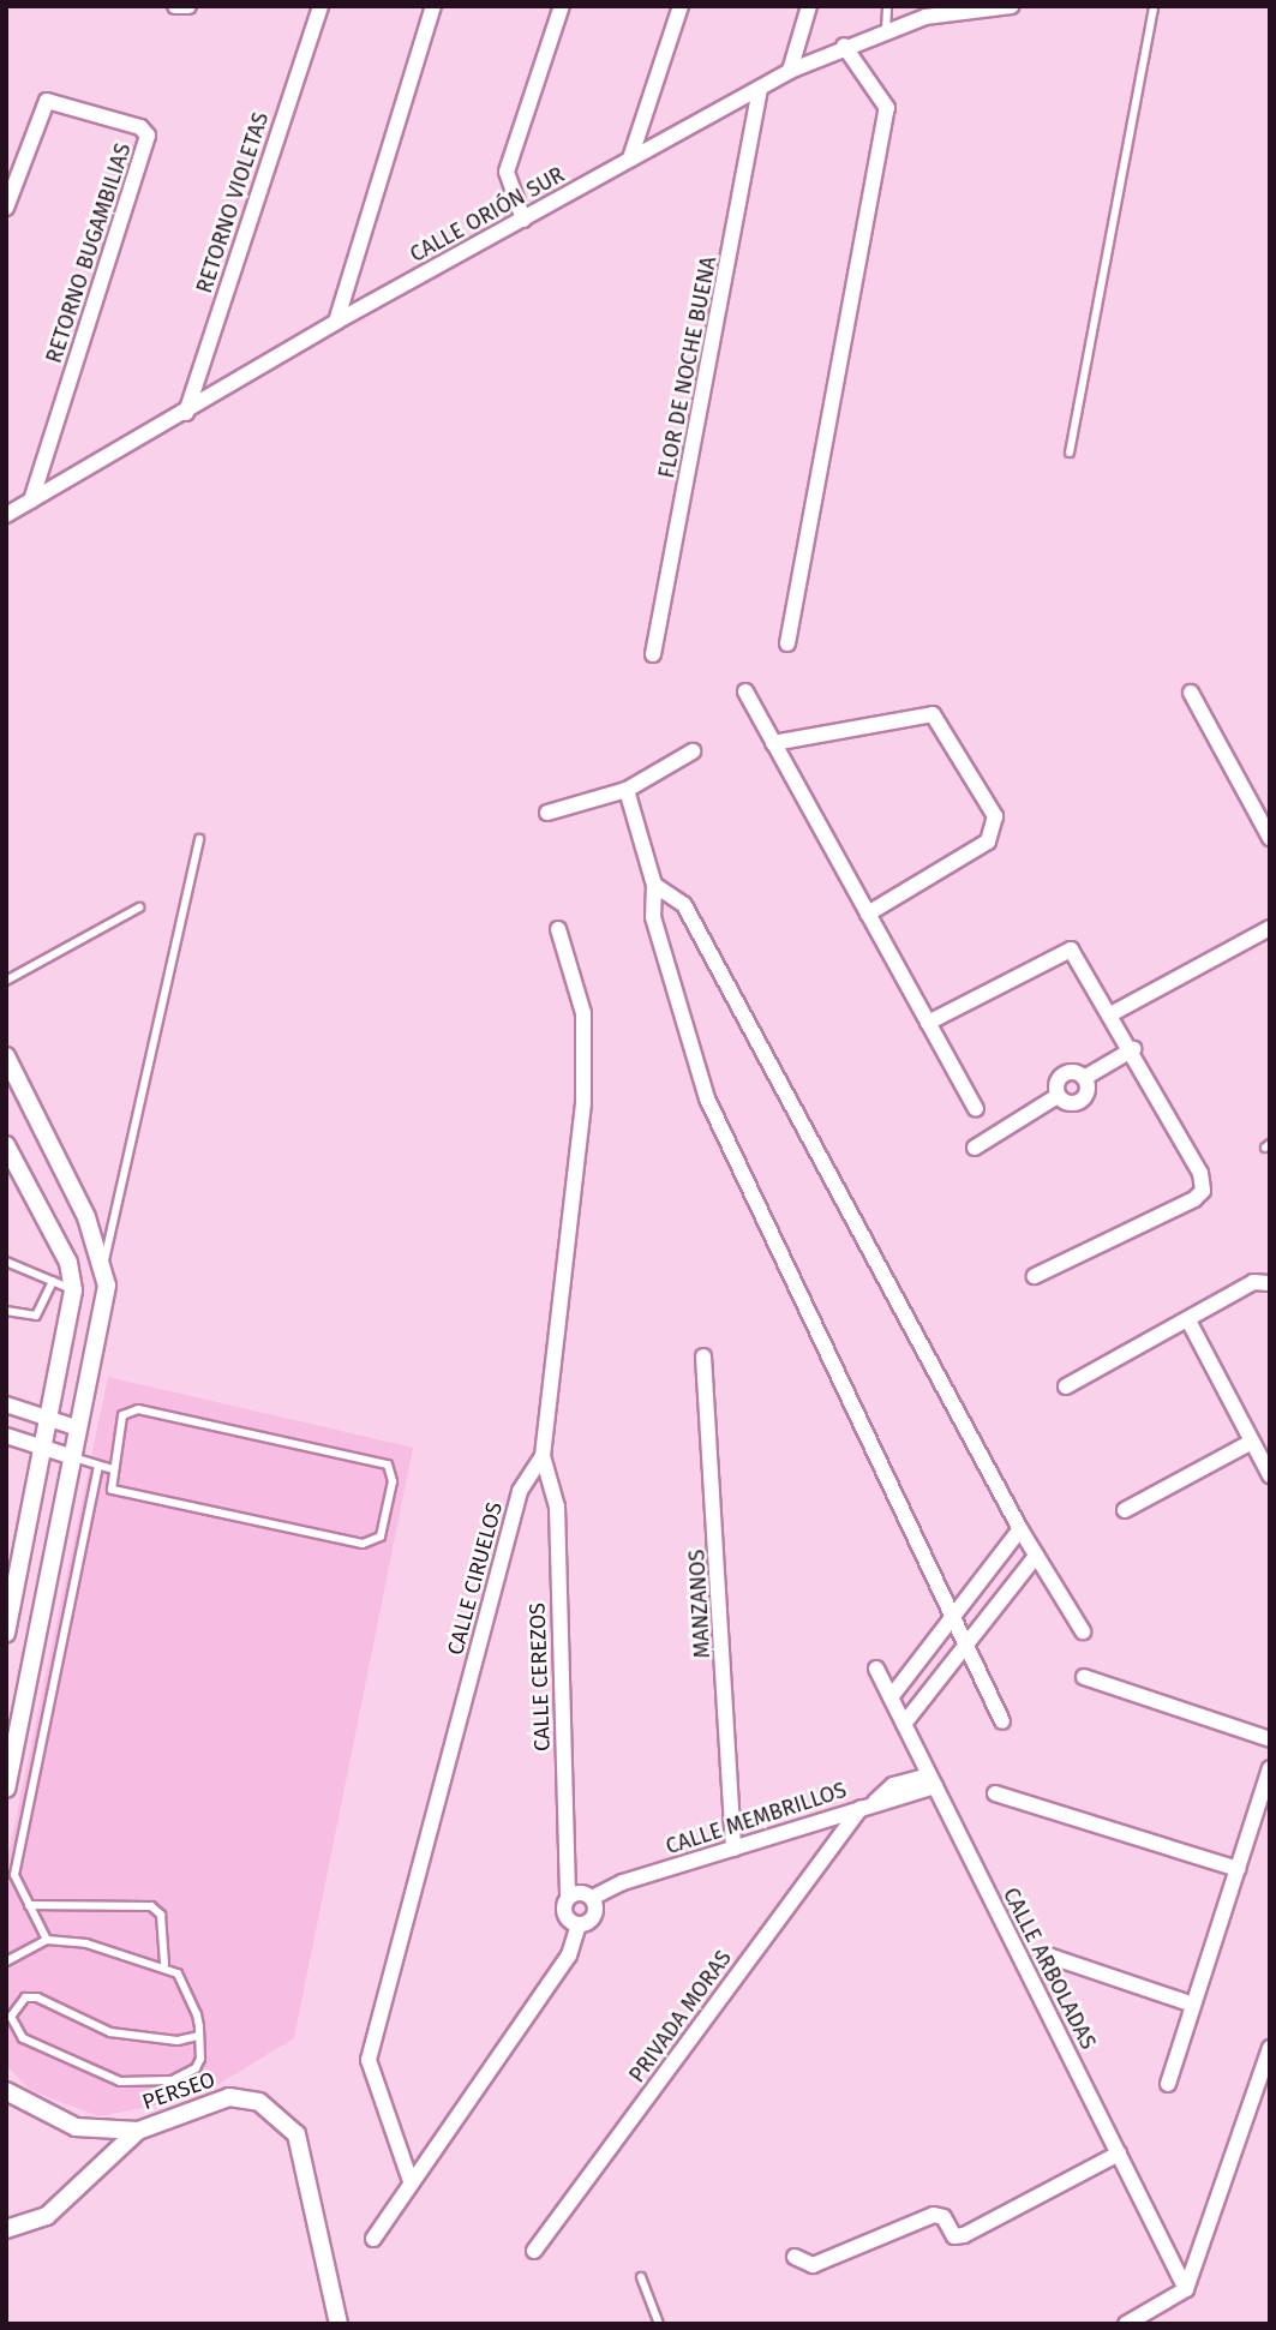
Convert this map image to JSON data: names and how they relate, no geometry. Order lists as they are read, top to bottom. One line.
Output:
{"streets":{"street":["RETORNO VIOLETAS","CALLE ORIÓN SUR","RETORNO BUGAMBILIAS","FLOR DE NOCHE BUENA","CALLE CIRUELOS","MANZANOS","CALLE CEREZOS","CALLE MEMBRILLOS","CALLE ARBOLADAS","PRIVADA MORAS","PERSEO"]},"crossings":[["RETORNO VIOLETAS","CALLE ORIÓN SUR"],["CALLE ORIÓN SUR","RETORNO BUGAMBILIAS"],["CALLE ORIÓN SUR","FLOR DE NOCHE BUENA"],["CALLE CIRUELOS","CALLE CEREZOS"],["MANZANOS","CALLE MEMBRILLOS"],["CALLE CEREZOS","CALLE MEMBRILLOS"],["CALLE MEMBRILLOS","CALLE ARBOLADAS"],["CALLE MEMBRILLOS","PRIVADA MORAS"]]}
